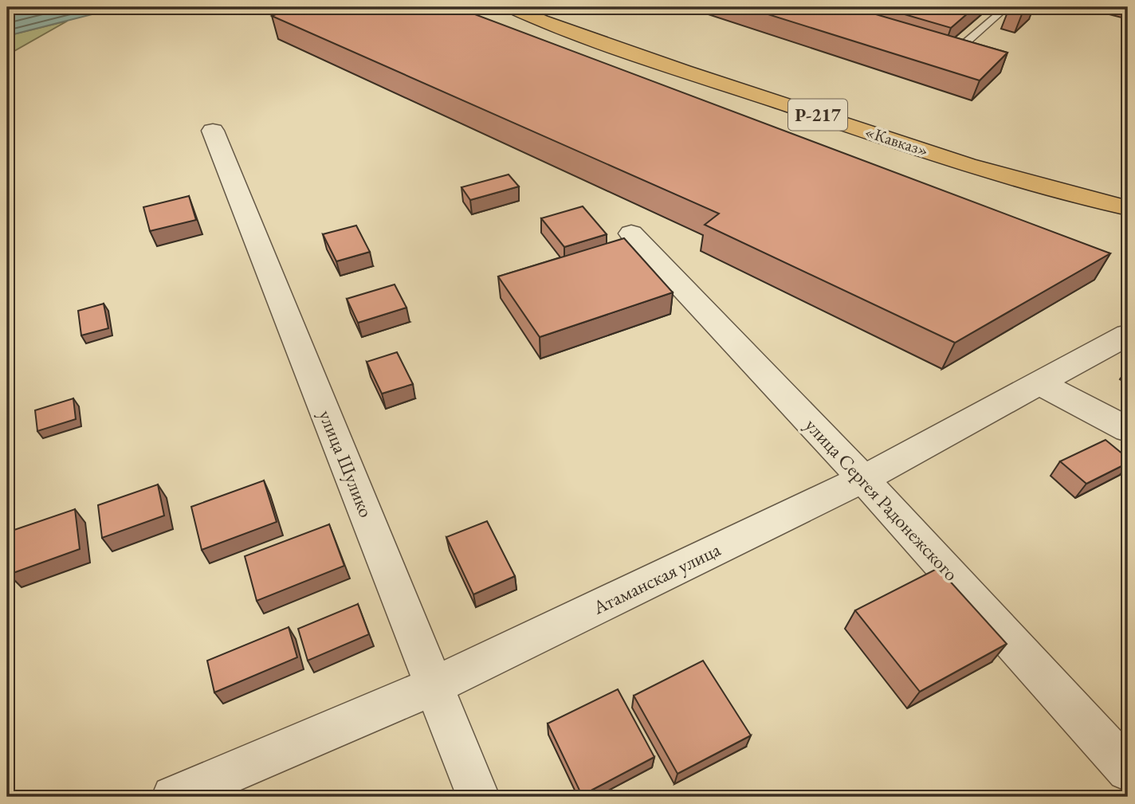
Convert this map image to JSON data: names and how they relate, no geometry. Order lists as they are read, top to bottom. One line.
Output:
{"streets":{"main road":["Р-217","«Кавказ»"],"street":["улица Шулико","улица Сергея Радонежского","Атаманская улица"]},"crossings":[["улица Шулико","Атаманская улица"],["улица Сергея Радонежского","Атаманская улица"]]}
